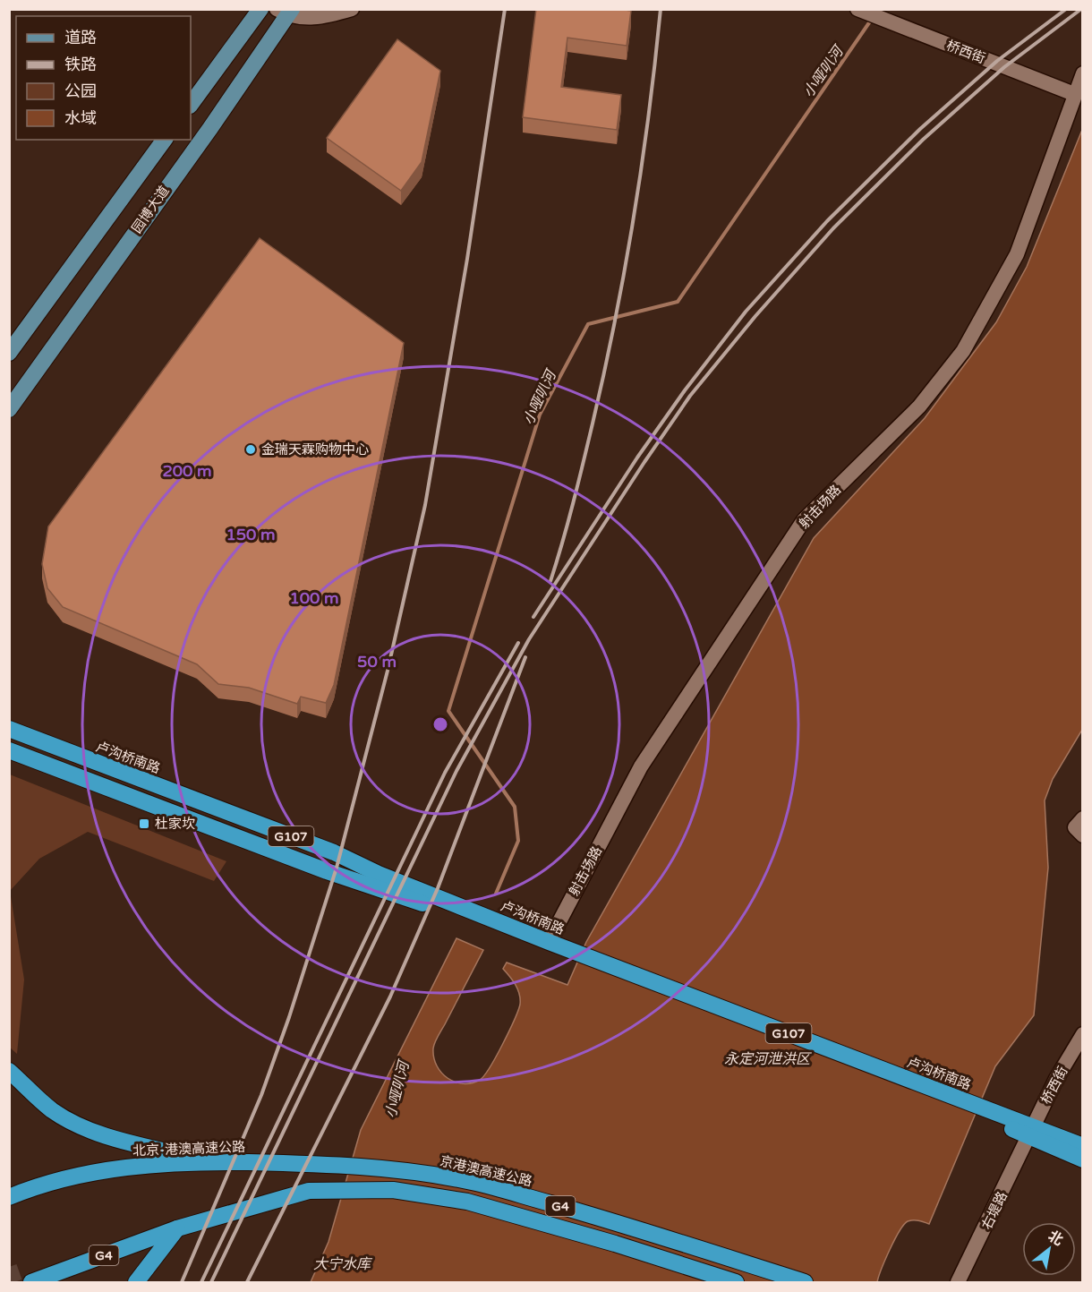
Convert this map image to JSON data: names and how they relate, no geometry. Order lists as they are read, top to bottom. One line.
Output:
{"streets":{"highway":["卢沟桥南路","G107","北京-港澳高速公路","京港澳高速公路","G4"],"main road":["园博大道"],"street":["桥西街","射击场路","右堤路"]},"crossings":[["桥西街","射击场路"],["桥西街","卢沟桥南路"],["桥西街","G107"],["桥西街","右堤路"],["射击场路","卢沟桥南路"],["卢沟桥南路","G107"],["卢沟桥南路","右堤路"],["G107","右堤路"],["北京-港澳高速公路","京港澳高速公路"]],"water":["小哑叭河","永定河泄洪区","大宁水库"],"places":{"other":["金瑞天霖购物中心"],"transit":["杜家坎"]},"legend":["道路","铁路","公园","水域"],"north":"top right","rings":["200 m","150 m","100 m","50 m"]}
